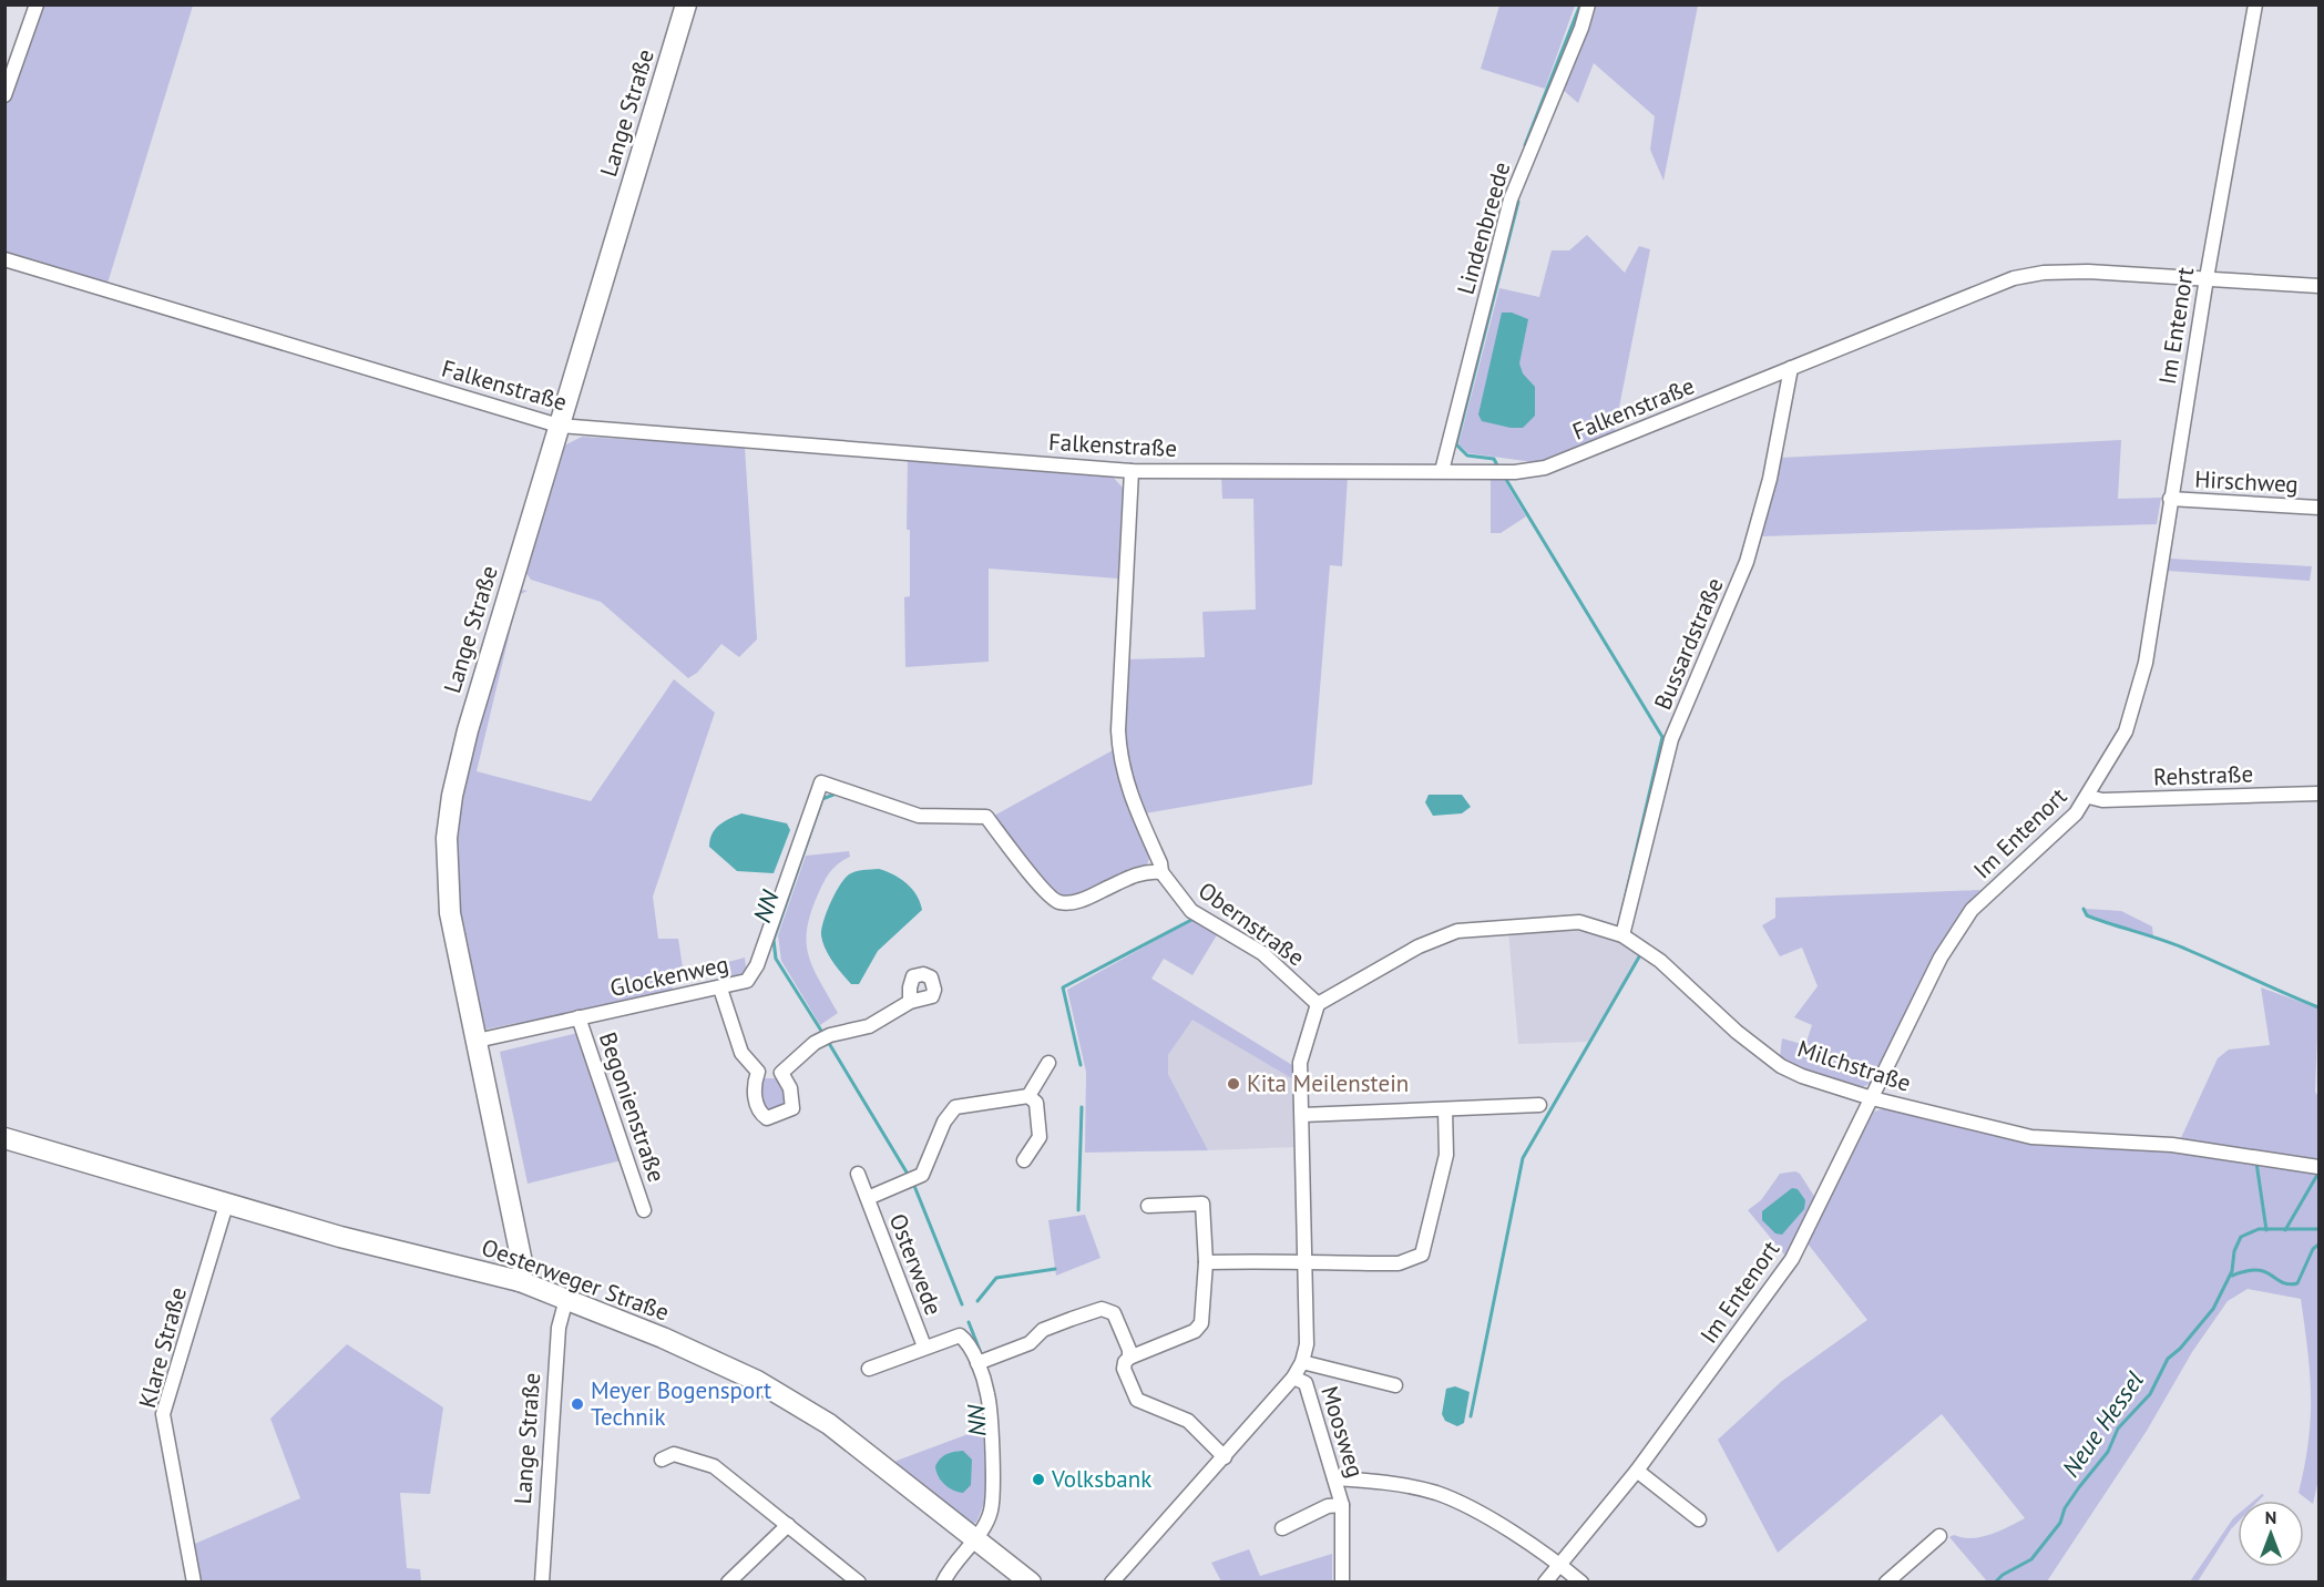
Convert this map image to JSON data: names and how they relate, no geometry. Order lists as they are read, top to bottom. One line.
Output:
{"streets":{"street":["Lange Straße","Lindenbreede","Im Entenort","Falkenstraße","Hirschweg","Bussardstraße","Rehstraße","Obernstraße","Glockenweg","Milchstraße","Begonienstraße","Osterwede","Oesterweger Straße","Klare Straße","Moosweg"]},"crossings":[["Lange Straße","Falkenstraße"],["Lange Straße","Glockenweg"],["Lange Straße","Oesterweger Straße"],["Lindenbreede","Falkenstraße"],["Im Entenort","Falkenstraße"],["Im Entenort","Hirschweg"],["Im Entenort","Rehstraße"],["Im Entenort","Milchstraße"],["Falkenstraße","Bussardstraße"],["Falkenstraße","Obernstraße"],["Bussardstraße","Milchstraße"],["Obernstraße","Glockenweg"],["Obernstraße","Milchstraße"],["Glockenweg","Begonienstraße"],["Osterwede","Oesterweger Straße"],["Oesterweger Straße","Klare Straße"]],"water":["NN","Neue Hessel"],"places":["Kita Meilenstein","Meyer Bogensport Technik","Volksbank"],"north":"top"}
